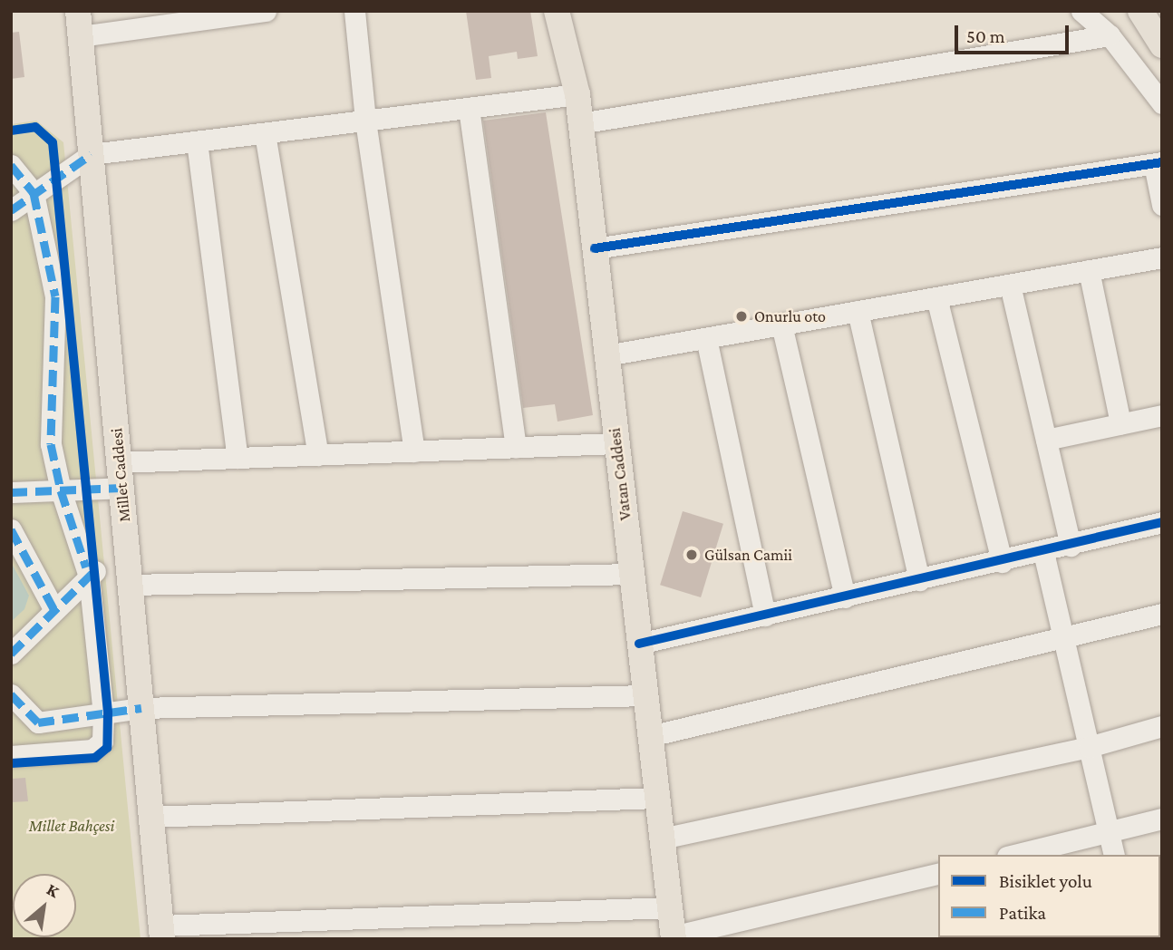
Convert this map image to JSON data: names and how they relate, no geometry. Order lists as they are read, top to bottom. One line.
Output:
{"streets":{"main road":["Vatan Caddesi","Millet Caddesi"]},"parks":["Millet Bahçesi"],"places":["Onurlu oto","Gülsan Camii"],"legend":["Bisiklet yolu","Patika"],"scale_bar":"50 m","north":"top right"}
